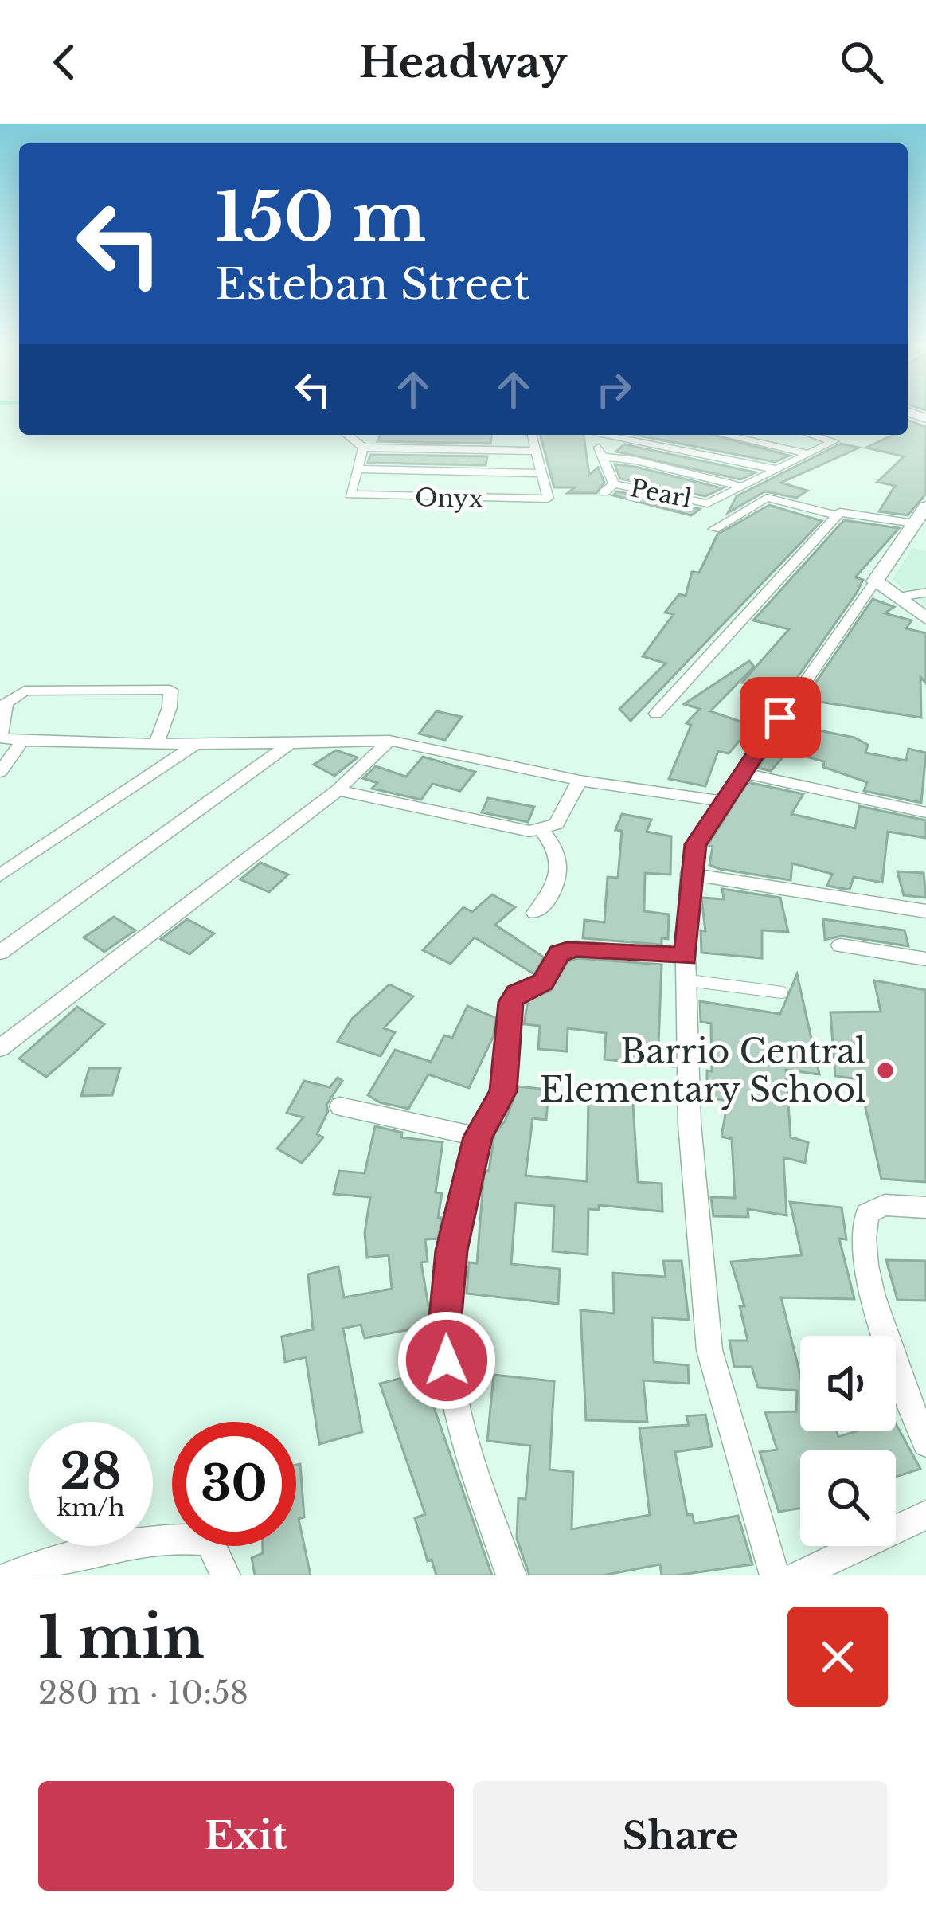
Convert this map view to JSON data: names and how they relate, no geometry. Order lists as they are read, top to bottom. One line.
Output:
{"streets":{"street":["Pearl","Onyx"]},"places":["Barrio Central Elementary School"],"page":{"header":"Headway","turn":["150 m","Esteban Street"],"speed":"28 km/h","limit":"30","heading":["1 min","280 m · 10:58"],"buttons":["Exit","Share"]}}
